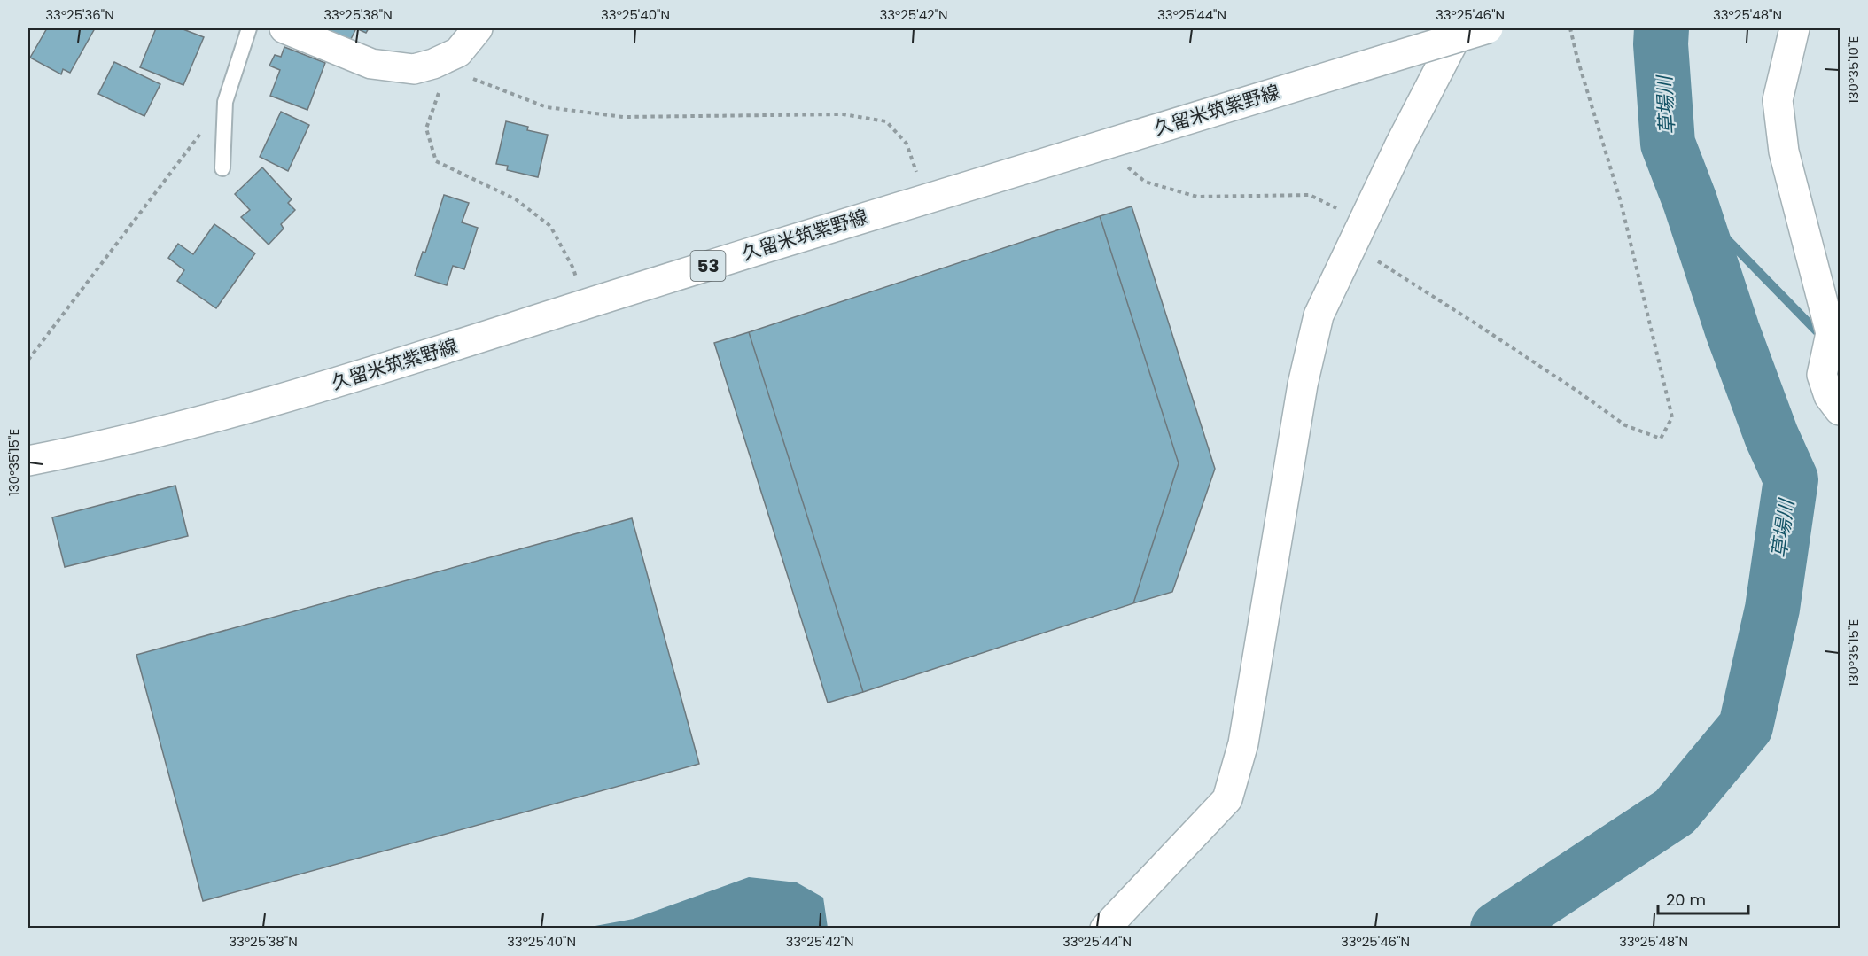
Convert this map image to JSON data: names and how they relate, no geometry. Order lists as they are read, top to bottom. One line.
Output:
{"streets":{"street":["久留米筑紫野線","53"]},"water":["草場川"],"scale_bar":"20 m","coordinates":["33°25'36\"N","33°25'38\"N","33°25'40\"N","33°25'42\"N","33°25'44\"N","33°25'46\"N","33°25'48\"N","130°35'10\"E","130°35'15\"E"]}
